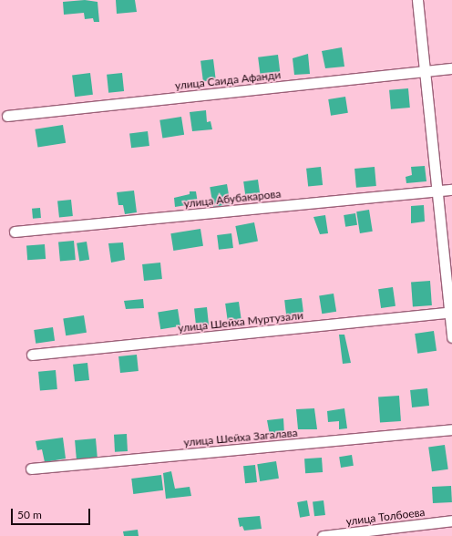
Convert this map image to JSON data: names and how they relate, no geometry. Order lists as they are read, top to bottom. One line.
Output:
{"streets":{"street":["улица Саида Афанди","улица Абубакарова","улица Шейха Муртузали","улица Шейха Загалава","улица Толбоева"]},"scale_bar":"50 m"}
